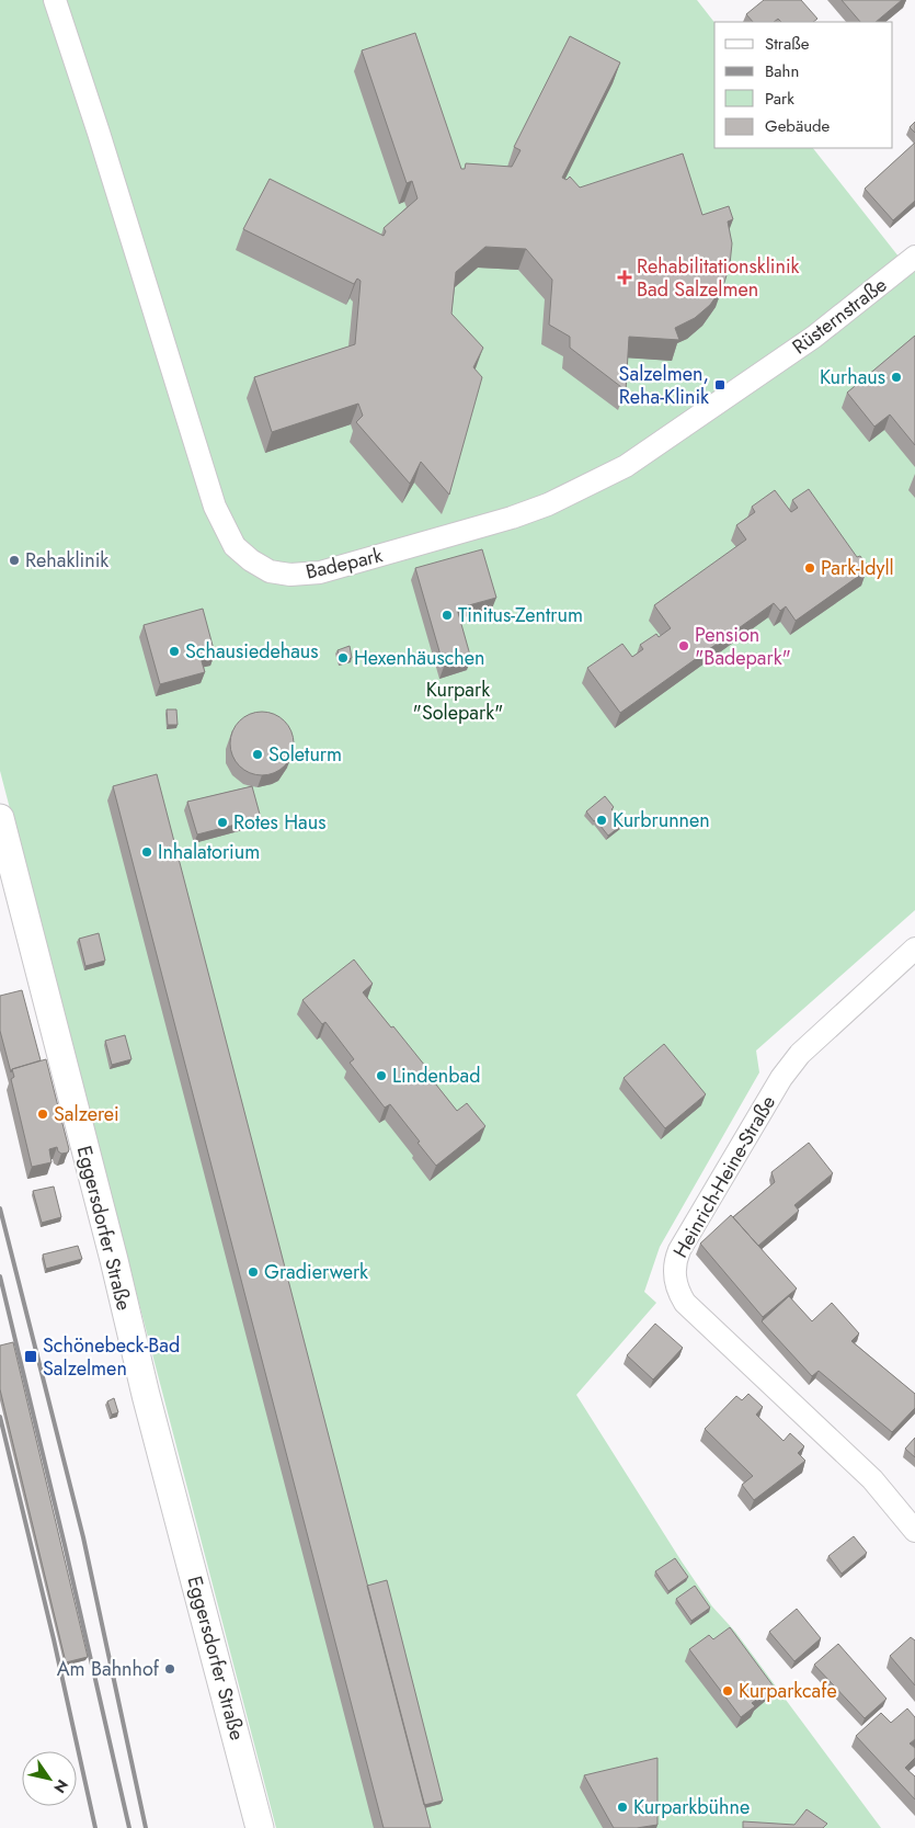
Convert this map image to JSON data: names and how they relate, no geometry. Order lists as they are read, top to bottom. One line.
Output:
{"streets":{"street":["Rüsternstraße","Badepark","Heinrich-Heine-Straße","Eggersdorfer Straße"]},"crossings":[["Rüsternstraße","Badepark"]],"parks":["Kurpark \"Solepark\""],"places":{"health":["Rehabilitationsklinik Bad Salzelmen"],"other":["Kurhaus","Rehaklinik","Park-Idyll","Tinitus-Zentrum","Pension \"Badepark\"","Schausiedehaus","Hexenhäuschen","Soleturm","Kurbrunnen","Rotes Haus","Inhalatorium","Lindenbad","Salzerei","Gradierwerk","Am Bahnhof","Kurparkcafe","Kurparkbühne"],"transit":["Salzelmen, Reha-Klinik","Schönebeck-Bad Salzelmen"]},"legend":["Straße","Bahn","Park","Gebäude"],"north":"bottom right"}
